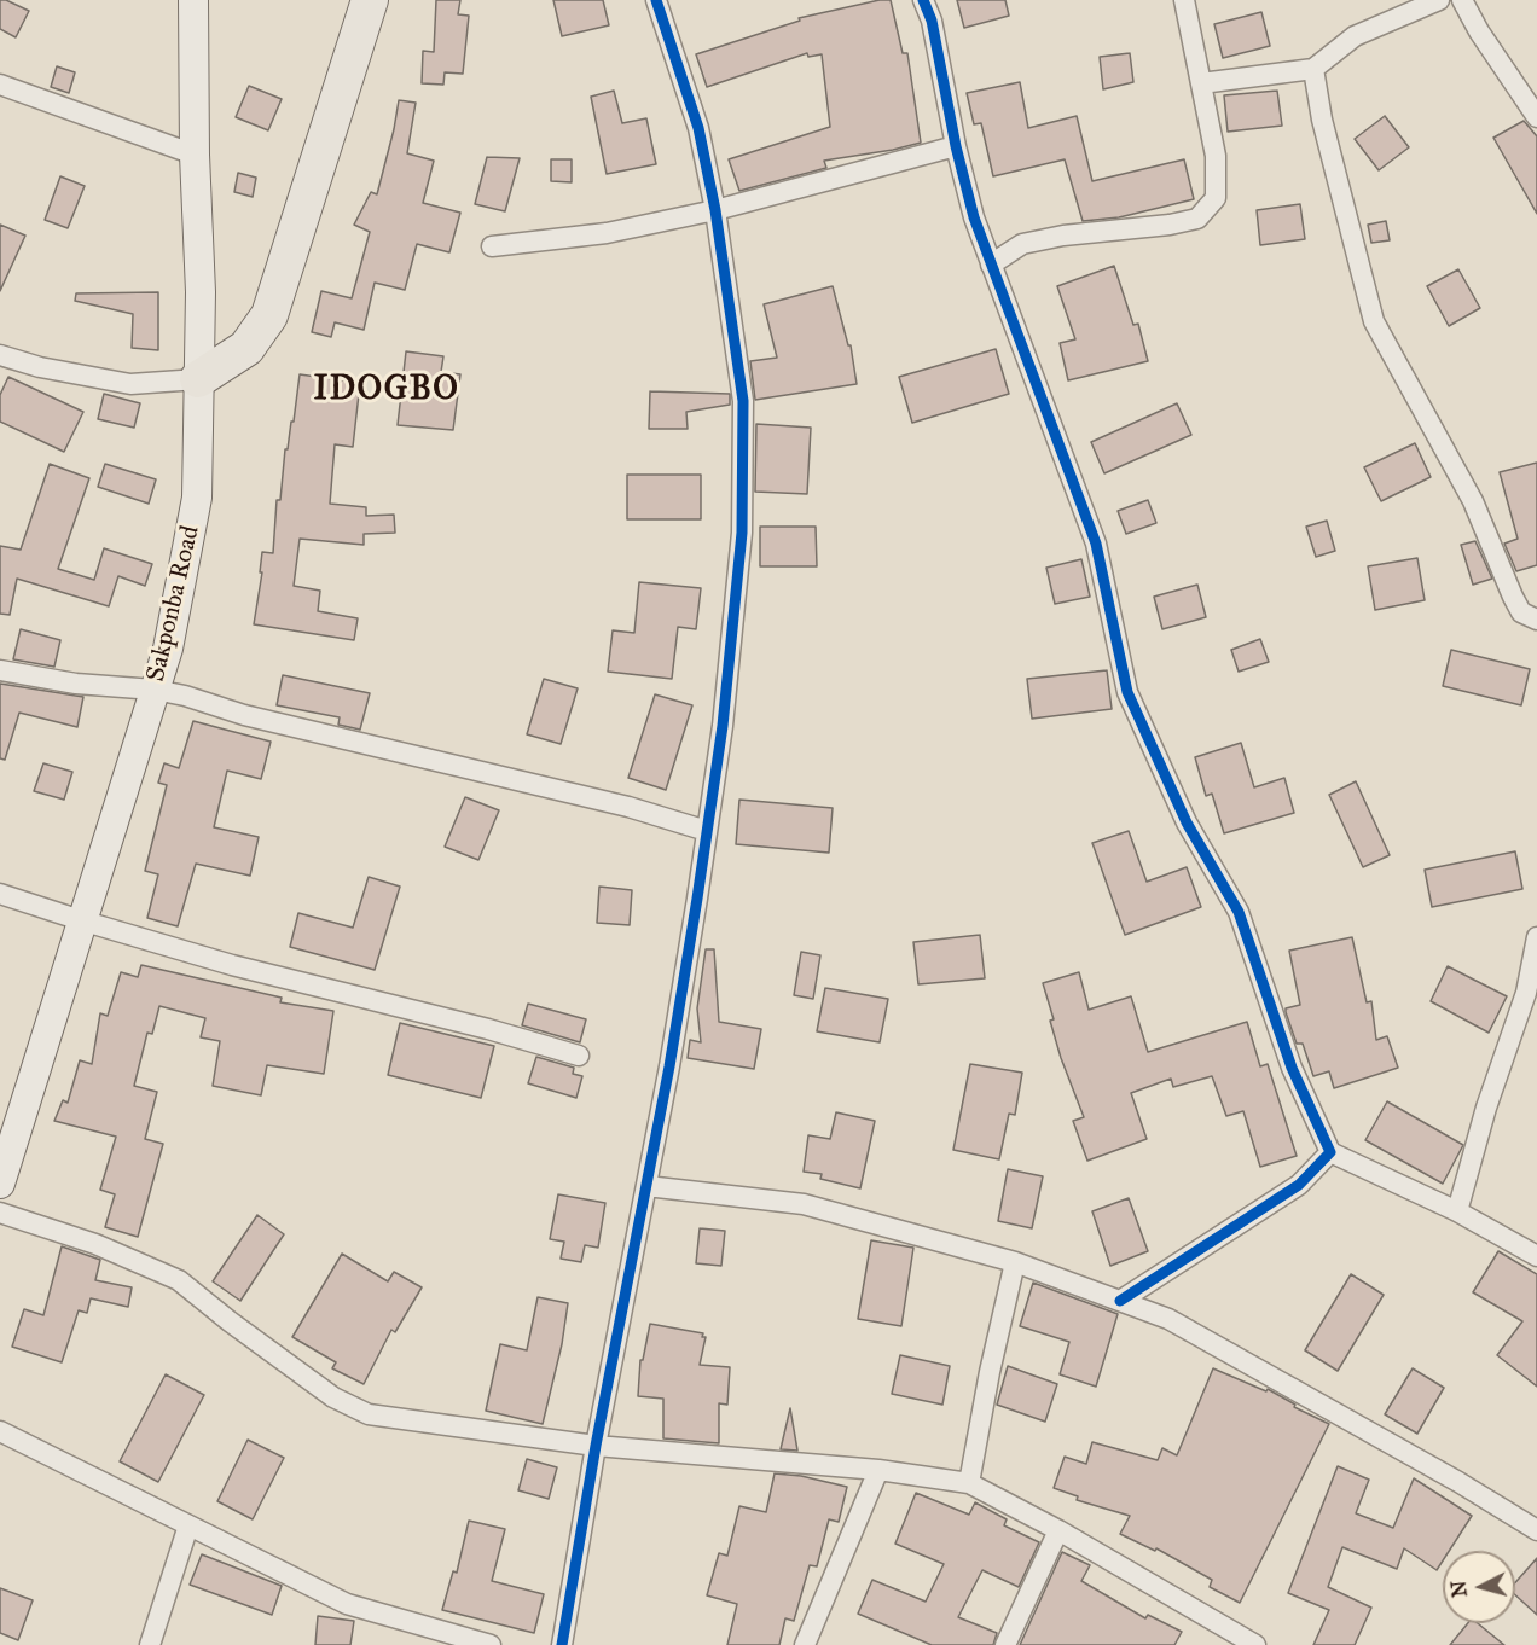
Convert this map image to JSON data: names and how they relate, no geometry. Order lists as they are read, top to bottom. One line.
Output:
{"streets":{"main road":["Sakponba Road"]},"districts":["IDOGBO"],"north":"left"}
